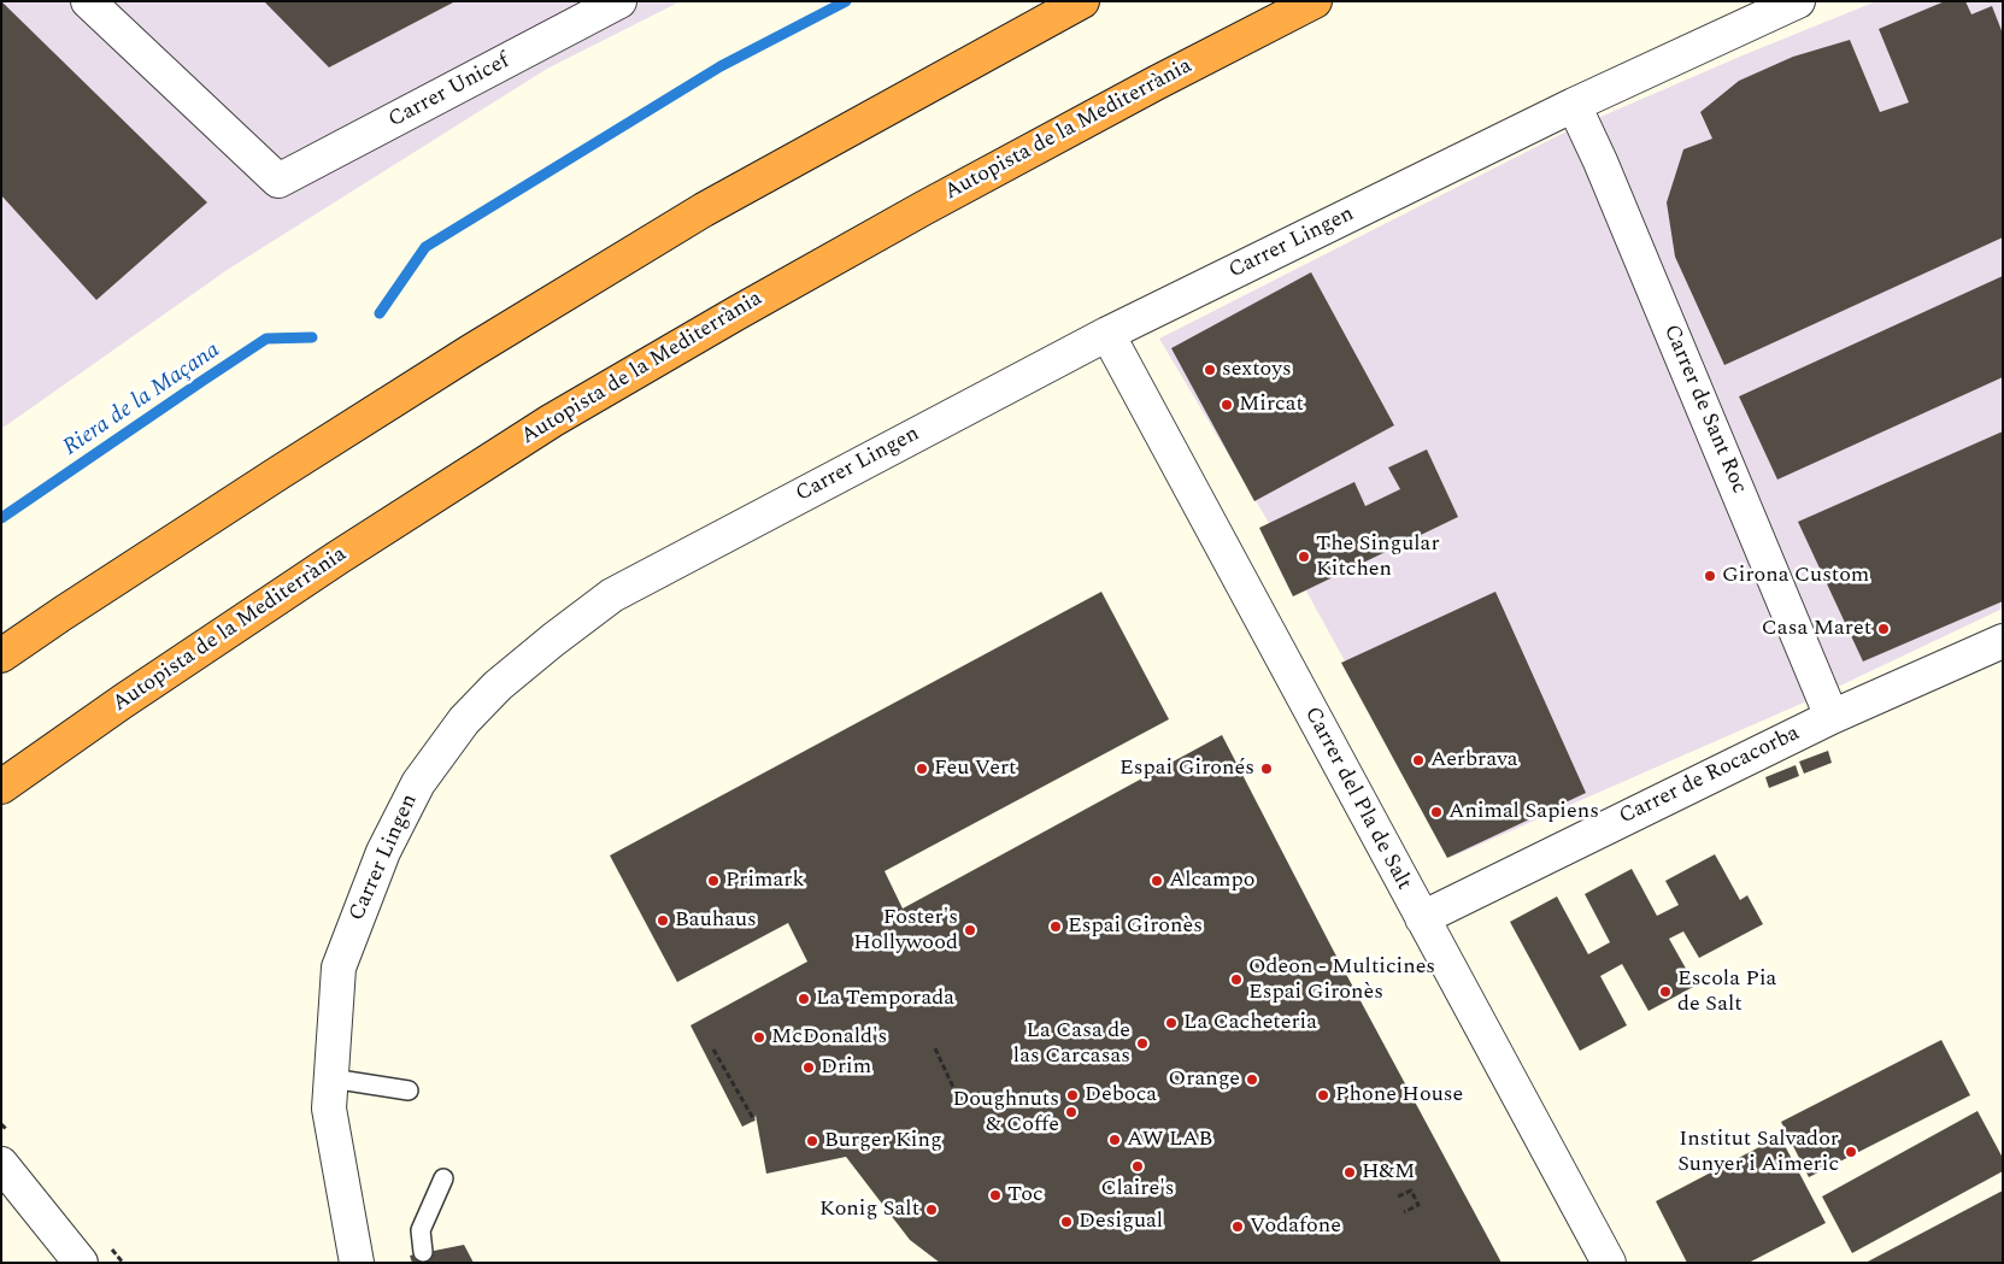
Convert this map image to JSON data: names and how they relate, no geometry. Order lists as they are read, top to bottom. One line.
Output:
{"streets":{"highway":["Autopista de la Mediterrània"],"street":["Carrer Unicef","Carrer Lingen","Carrer de Sant Roc","Carrer de Rocacorba","Carrer del Pla de Salt"]},"crossings":[["Carrer Lingen","Carrer de Sant Roc"],["Carrer Lingen","Carrer del Pla de Salt"],["Carrer de Sant Roc","Carrer de Rocacorba"],["Carrer de Rocacorba","Carrer del Pla de Salt"]],"water":["Riera de la Maçana"],"places":["sextoys","Mircat","The Singular Kitchen","Girona Custom","Casa Maret","Aerbrava","Feu Vert","Espai Gironés","Animal Sapiens","Primark","Alcampo","Bauhaus","Espai Gironès","Foster's Hollywood","Odeon - Multicines Espai Gironès","Escola Pia de Salt","La Temporada","La Cacheteria","McDonald's","La Casa de las Carcasas","Drim","Orange","Deboca","Phone House","Doughnuts & Coffe","AW LAB","Burger King","Institut Salvador Sunyer i Aimeric","Claire's","H&M","Toc","Konig Salt","Desigual","Vodafone"]}
